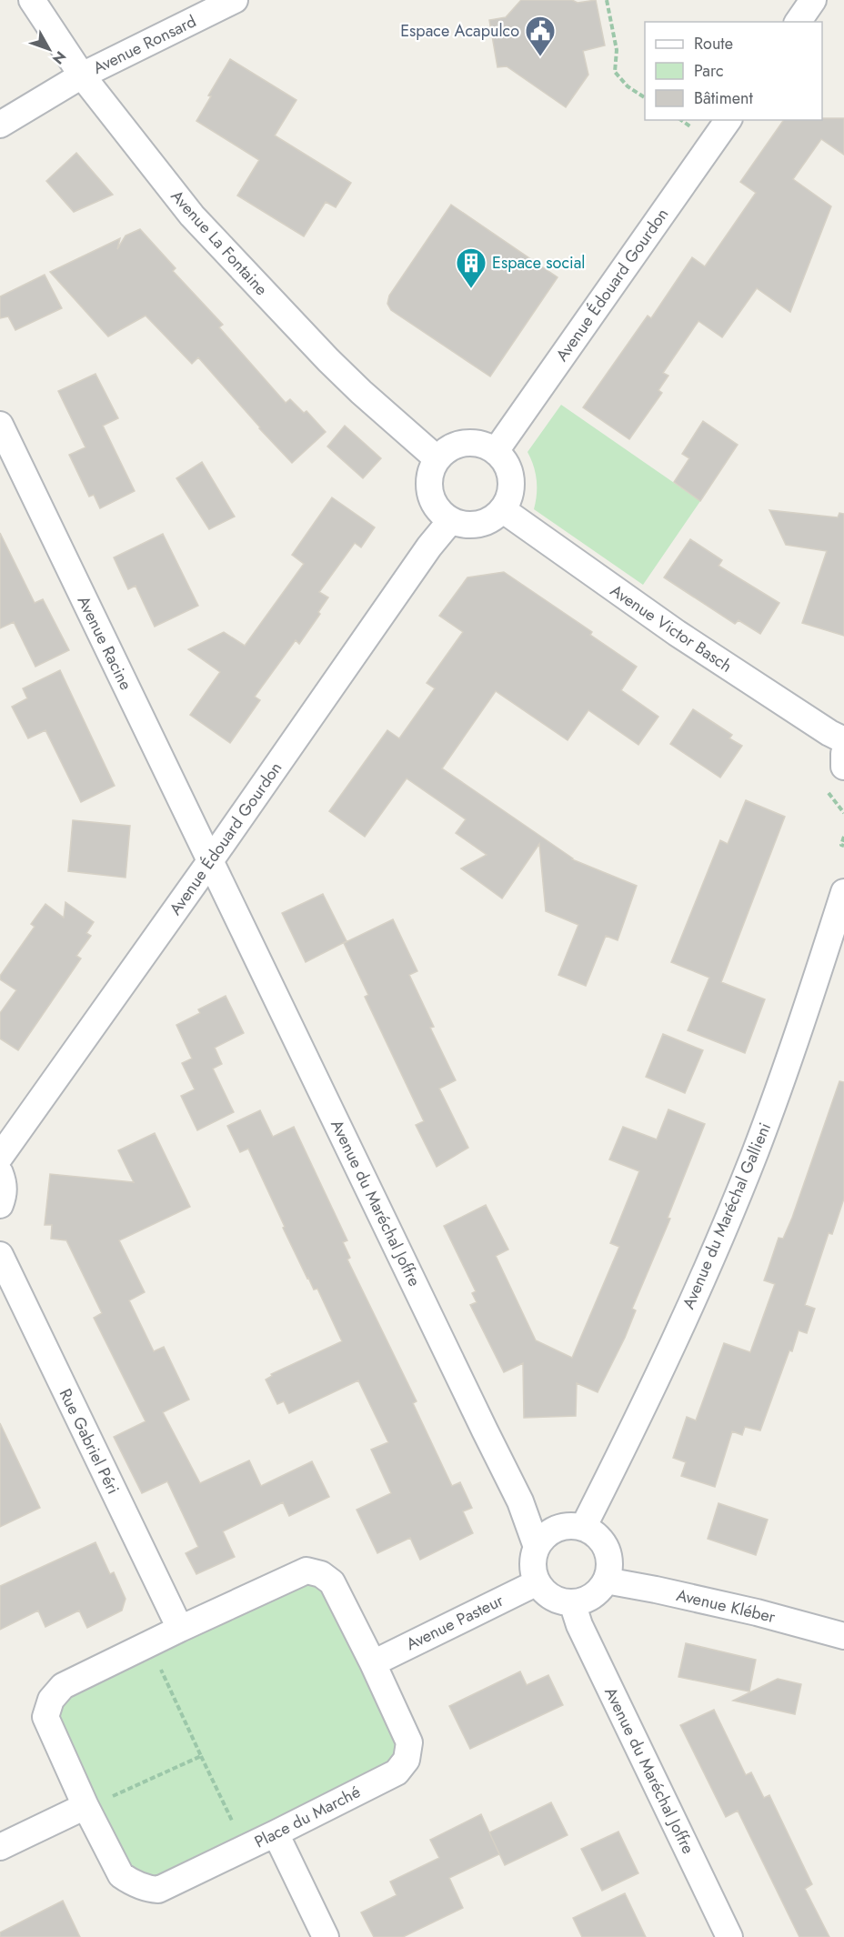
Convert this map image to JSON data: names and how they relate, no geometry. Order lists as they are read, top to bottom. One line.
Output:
{"streets":{"street":["Avenue Ronsard","Avenue La Fontaine","Avenue Édouard Gourdon","Avenue Victor Basch","Avenue Racine","Avenue du Maréchal Joffre","Avenue du Maréchal Gallieni","Rue Gabriel Péri","Avenue Kléber","Avenue Pasteur","Place du Marché"]},"crossings":[["Avenue Ronsard","Avenue La Fontaine"],["Avenue La Fontaine","Avenue Édouard Gourdon"],["Avenue La Fontaine","Avenue Victor Basch"],["Avenue Édouard Gourdon","Avenue Victor Basch"],["Avenue Édouard Gourdon","Avenue Racine"],["Avenue Édouard Gourdon","Avenue du Maréchal Joffre"],["Avenue Racine","Avenue du Maréchal Joffre"],["Avenue du Maréchal Joffre","Avenue du Maréchal Gallieni"],["Avenue du Maréchal Joffre","Avenue Kléber"],["Avenue du Maréchal Joffre","Avenue Pasteur"],["Avenue du Maréchal Gallieni","Avenue Kléber"],["Avenue du Maréchal Gallieni","Avenue Pasteur"],["Rue Gabriel Péri","Place du Marché"],["Avenue Kléber","Avenue Pasteur"],["Avenue Pasteur","Place du Marché"]],"places":{"public building":["Espace Acapulco"],"building":["Espace social"]},"legend":["Route","Parc","Bâtiment"],"north":"bottom right"}
